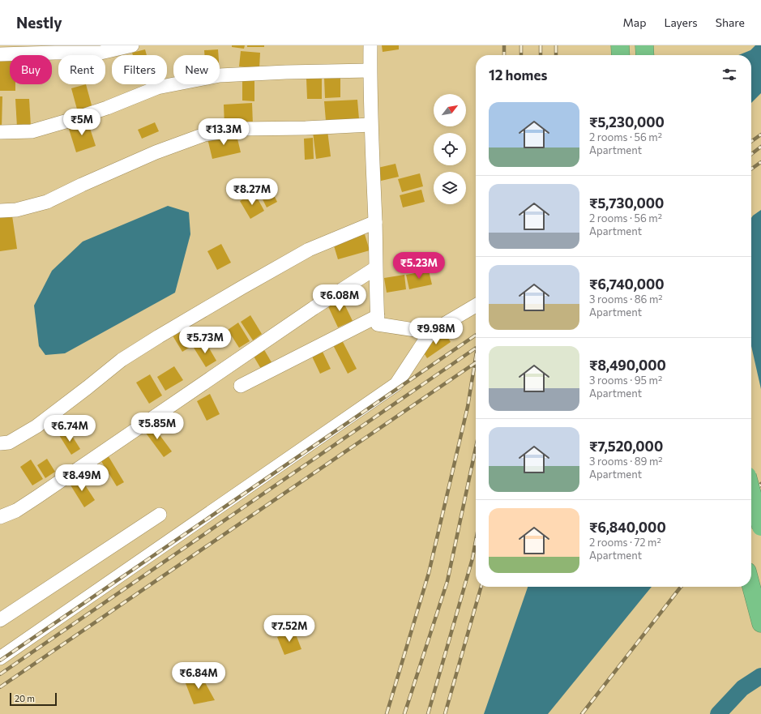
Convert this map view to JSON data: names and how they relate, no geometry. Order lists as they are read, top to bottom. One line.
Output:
{"scale_bar":"20 m","north":"top right","page":{"header":"Nestly","nav":["Map","Layers","Share"],"chip":["Buy","Rent","Filters","New"],"heading":"12 homes","list":[{"name":"₹5,230,000","note":"2 rooms · 56 m² · Apartment"},{"name":"₹5,730,000","note":"2 rooms · 56 m² · Apartment"},{"name":"₹6,740,000","note":"3 rooms · 86 m² · Apartment"},{"name":"₹8,490,000","note":"3 rooms · 95 m² · Apartment"},{"name":"₹7,520,000","note":"3 rooms · 89 m² · Apartment"},{"name":"₹6,840,000","note":"2 rooms · 72 m² · Apartment"}],"price":["₹5M","₹13.3M","₹8.27M","₹5.23M","₹6.08M","₹9.98M","₹5.73M","₹5.85M","₹6.74M","₹8.49M","₹7.52M","₹6.84M"],"scale":"20 m"}}
